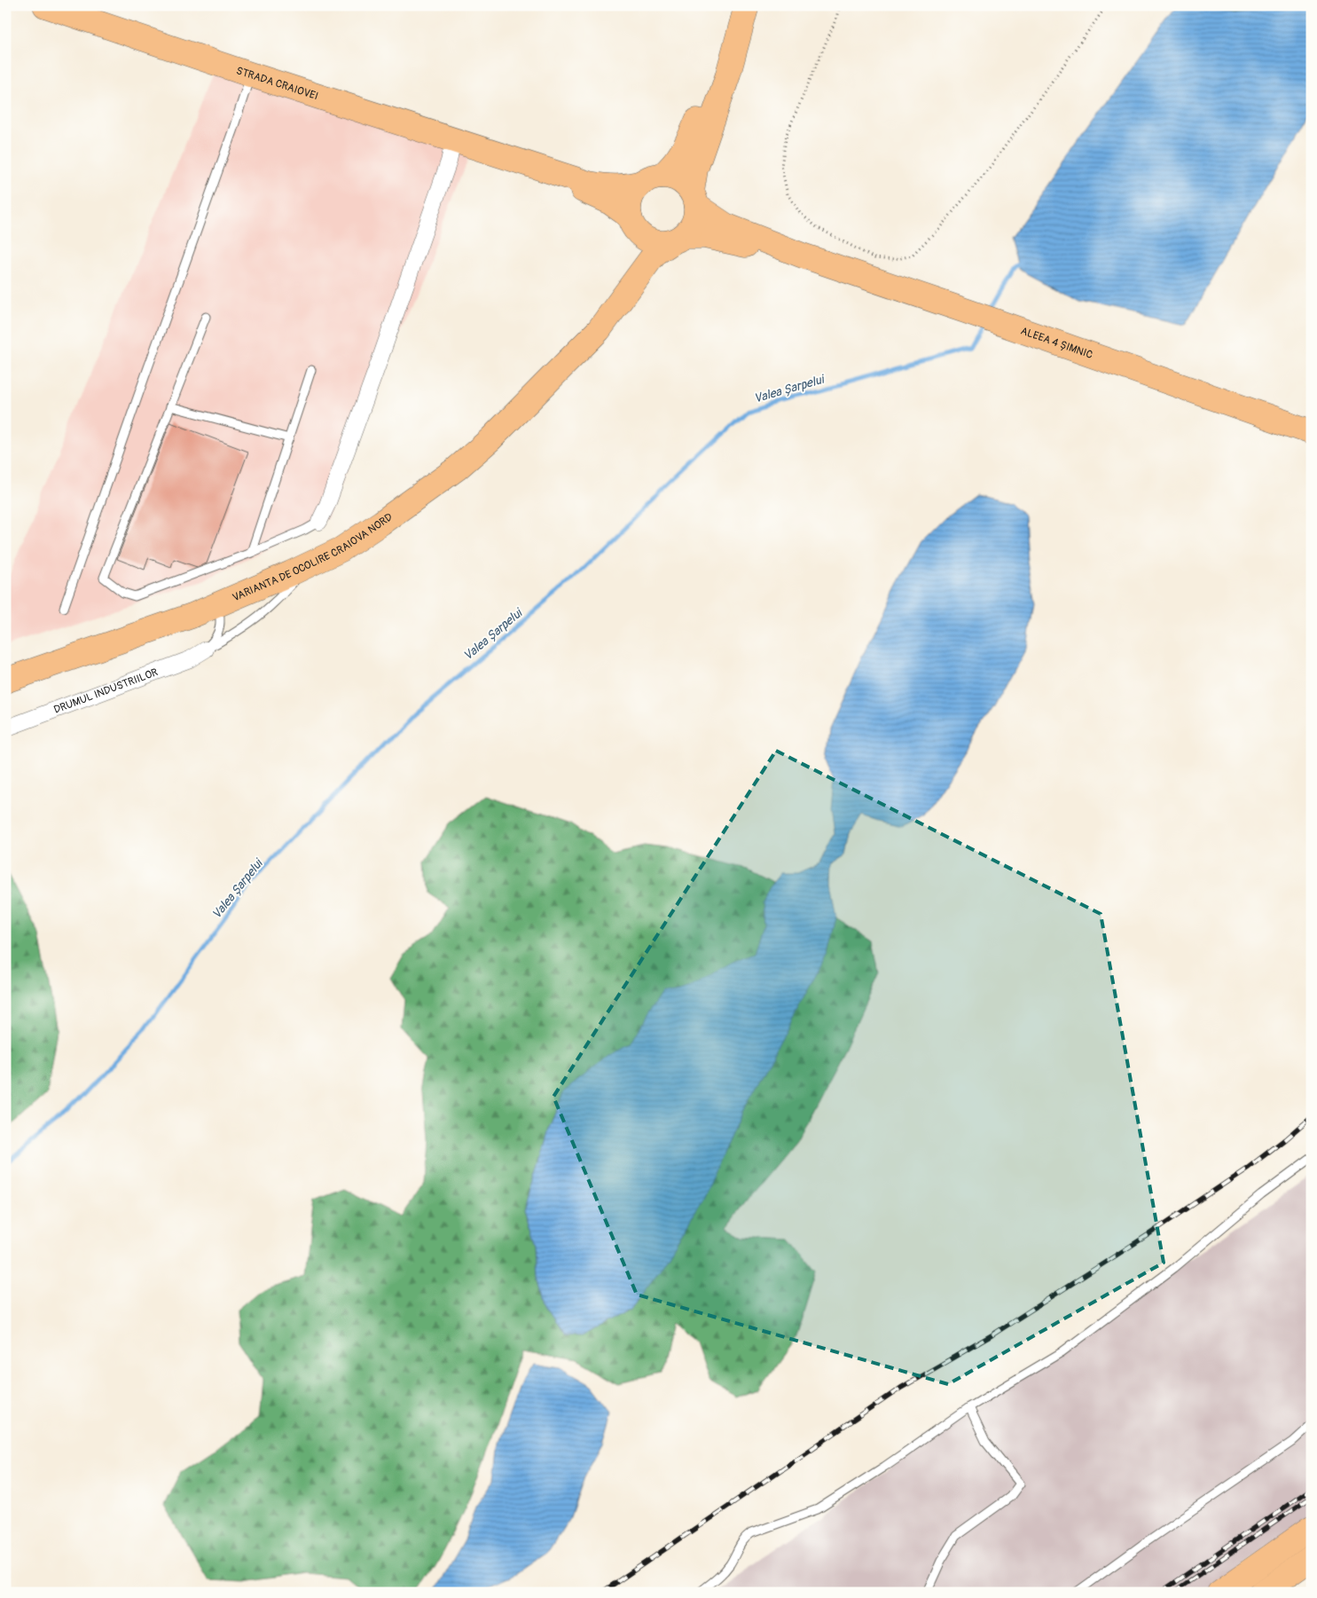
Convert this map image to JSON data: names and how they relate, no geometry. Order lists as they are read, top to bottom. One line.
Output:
{"streets":{"main road":["STRADA CRAIOVEI","ALEEA 4 ȘIMNIC","VARIANTA DE OCOLIRE CRAIOVA NORD"],"street":["DRUMUL INDUSTRIILOR"]},"crossings":[["ALEEA 4 ȘIMNIC","VARIANTA DE OCOLIRE CRAIOVA NORD"],["VARIANTA DE OCOLIRE CRAIOVA NORD","DRUMUL INDUSTRIILOR"]],"water":["Valea Șarpelui"]}
